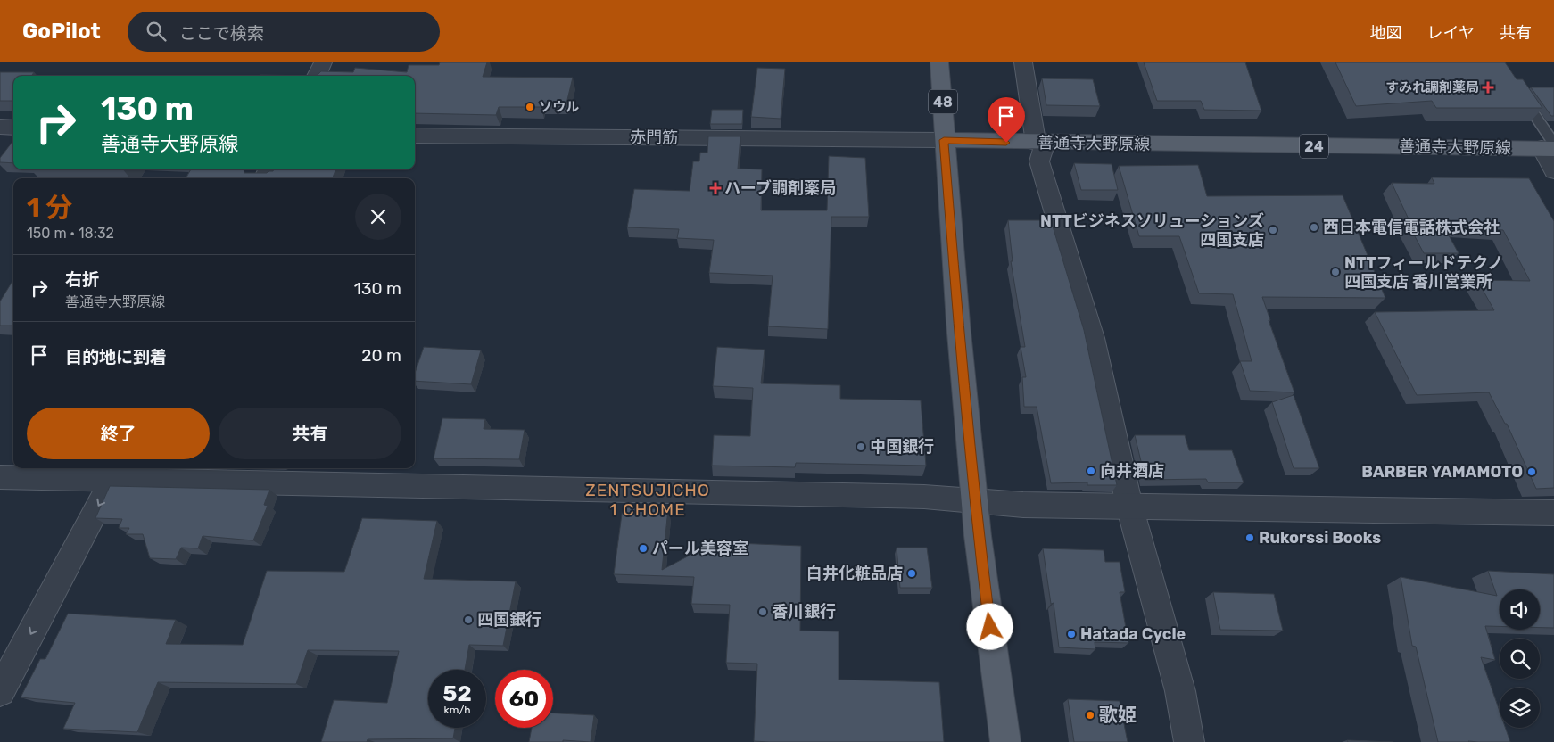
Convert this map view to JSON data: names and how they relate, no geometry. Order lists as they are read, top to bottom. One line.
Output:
{"streets":{"main road":["48","善通寺大野原線","24"],"street":["赤門筋"]},"crossings":[["48","赤門筋"],["48","善通寺大野原線"],["赤門筋","善通寺大野原線"]],"districts":["ZENTSUJICHO 1 CHOME"],"places":{"health":["すみれ調剤薬局","ハーブ調剤薬局"],"other":["ソウル","西日本電信電話株式会社","NTTビジネスソリューションズ 四国支店","NTTフィールドテクノ 四国支店 香川営業所","中国銀行","向井酒店","BARBER YAMAMOTO","Rukorssi Books","パール美容室","白井化粧品店","香川銀行","四国銀行","Hatada Cycle","歌姫"]},"page":{"header":"GoPilot","search":"ここで検索","nav":["地図","レイヤ","共有"],"turn":["130 m","善通寺大野原線"],"heading":["1 分","150 m · 18:32"],"list":[{"name":"右折","note":"善通寺大野原線","value":"130 m"},{"name":"目的地に到着","value":"20 m"}],"buttons":["終了","共有"],"speed":"52 km/h","limit":"60"}}
